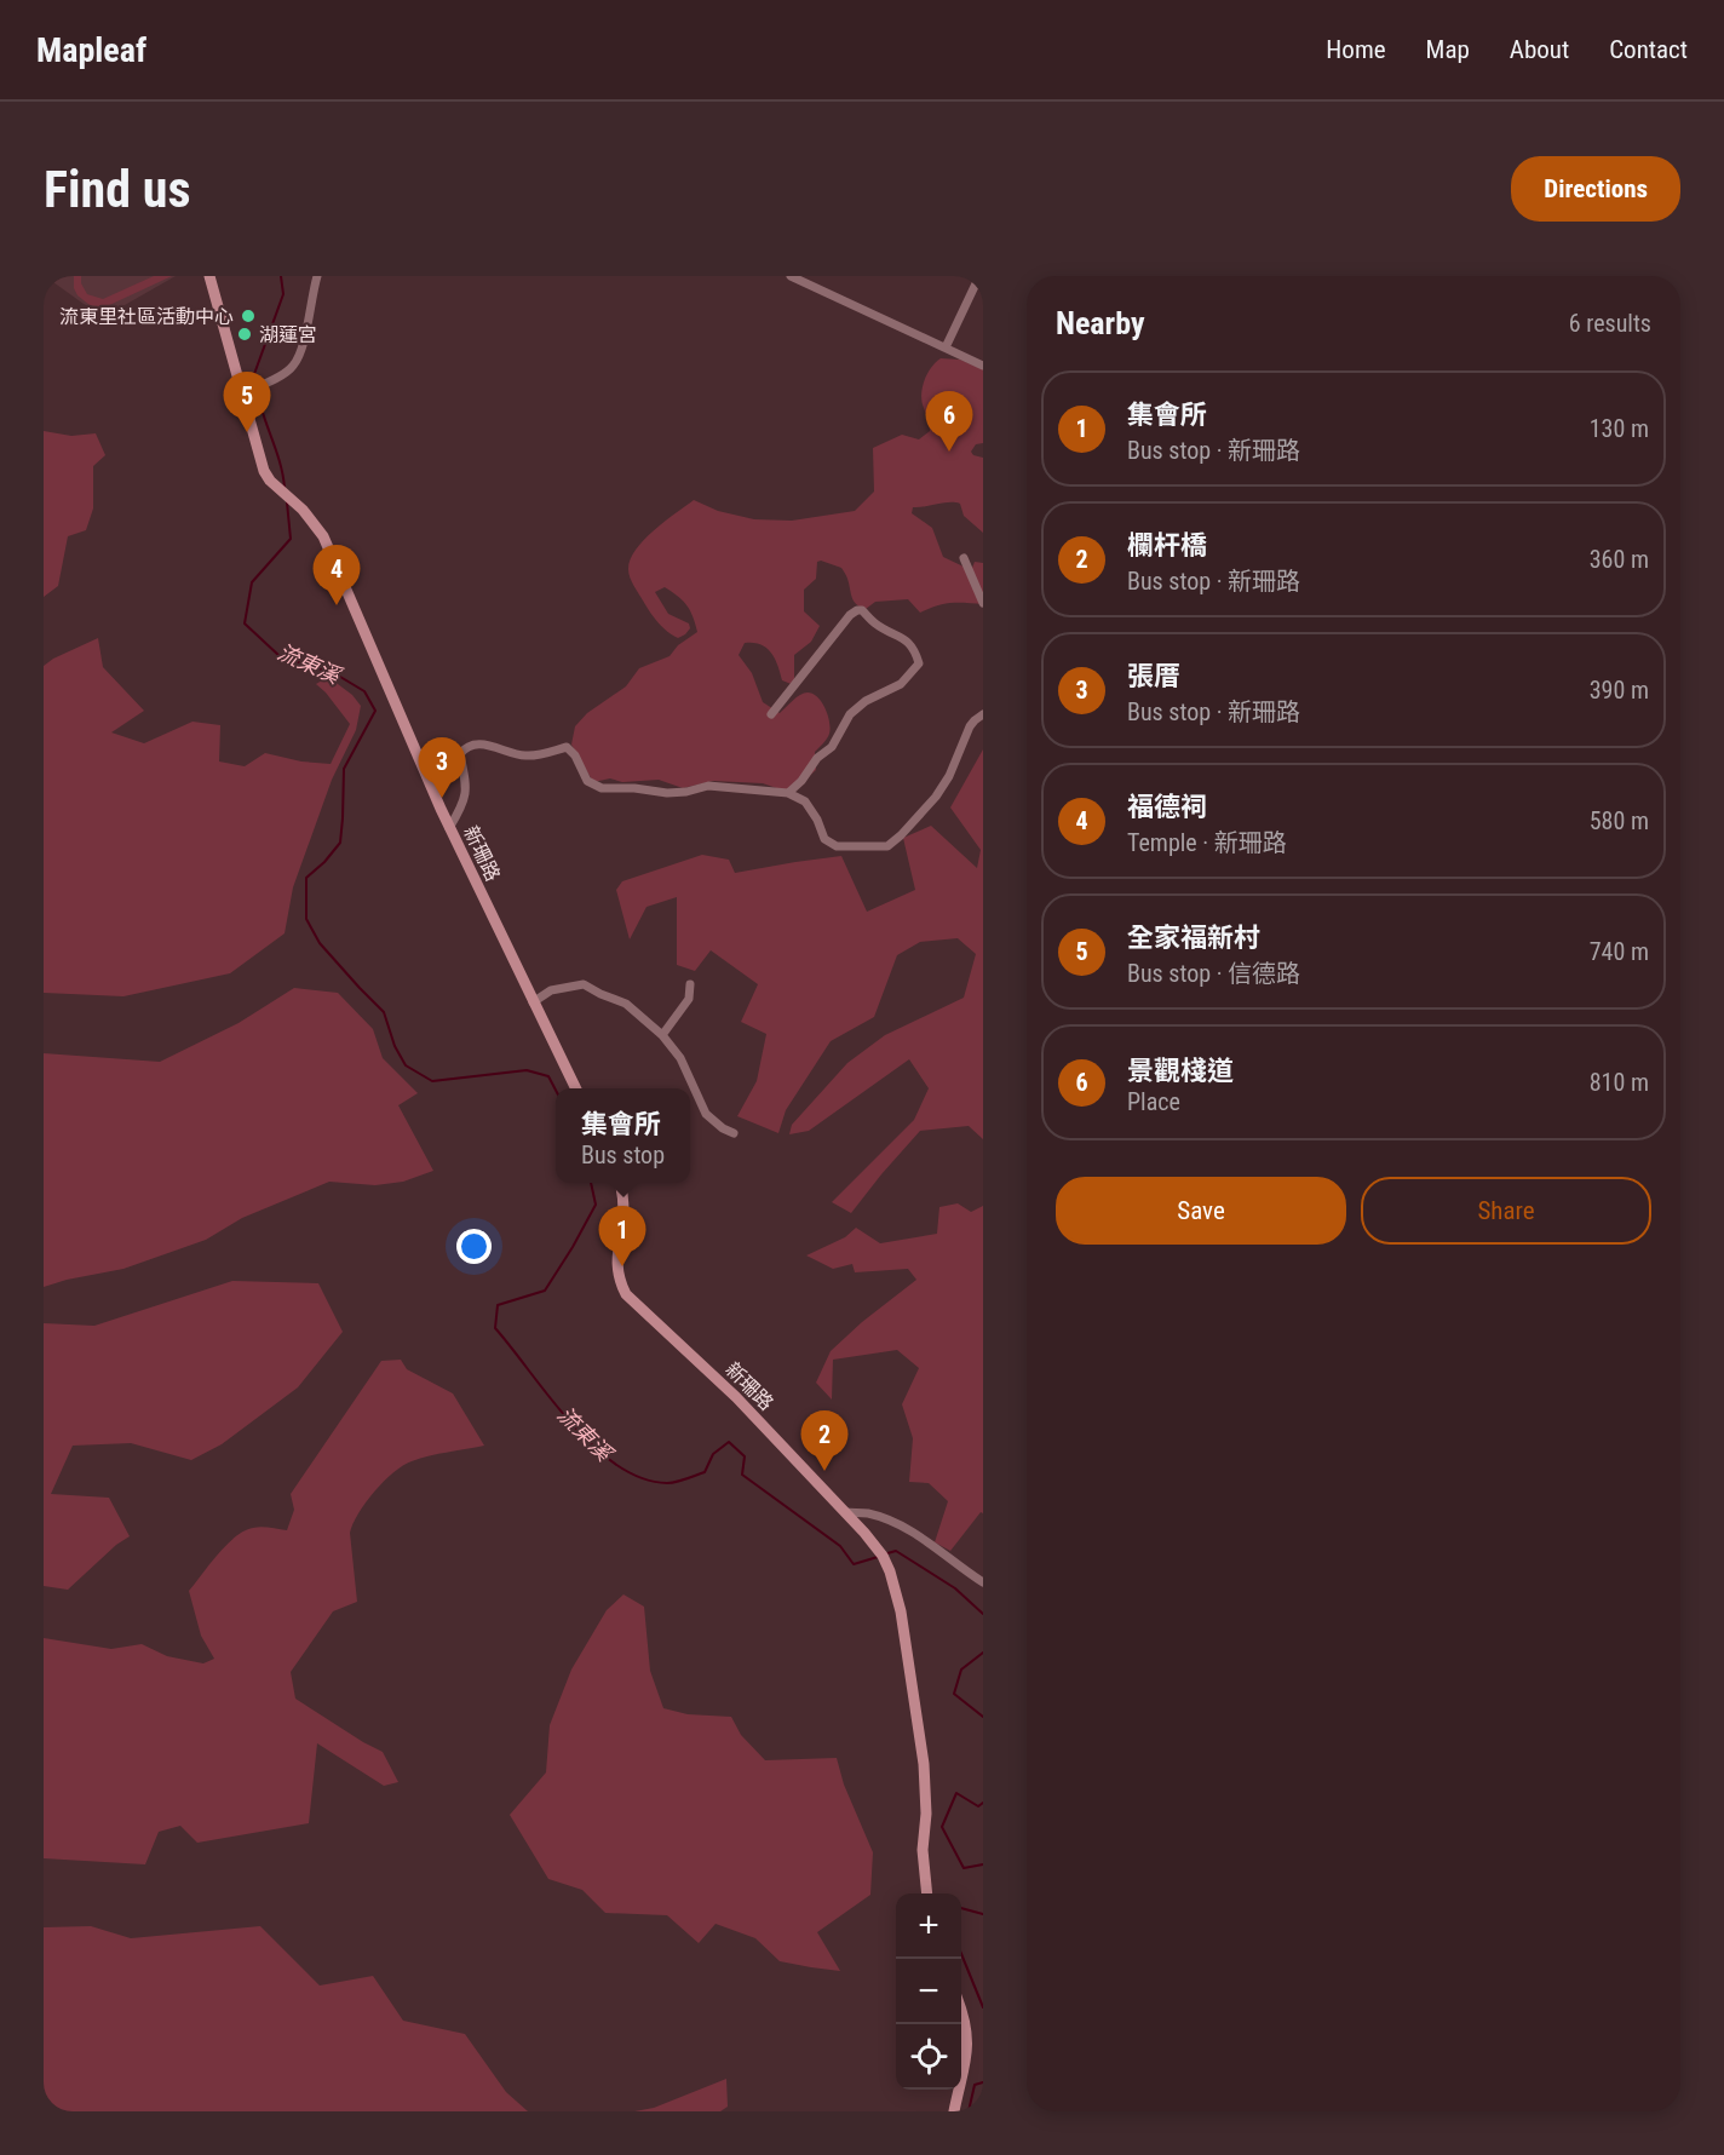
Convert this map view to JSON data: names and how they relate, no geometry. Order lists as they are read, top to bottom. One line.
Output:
{"streets":{"street":["新珊路"]},"water":["流東溪"],"places":["流東里社區活動中心","湖蓮宮"],"page":{"header":"Mapleaf","nav":["Home","Map","About","Contact"],"buttons":["Directions",["Save","Share"]],"title":"Find us","heading":["Nearby","6 results"],"list":[{"mark":"1","name":"集會所","note":"Bus stop · 新珊路","value":"130 m"},{"mark":"2","name":"欄杆橋","note":"Bus stop · 新珊路","value":"360 m"},{"mark":"3","name":"張厝","note":"Bus stop · 新珊路","value":"390 m"},{"mark":"4","name":"福德祠","note":"Temple · 新珊路","value":"580 m"},{"mark":"5","name":"全家福新村","note":"Bus stop · 信德路","value":"740 m"},{"mark":"6","name":"景觀棧道","note":"Place","value":"810 m"}],"pins":["5","6","4","3","1","2"],"popup":["集會所","Bus stop"],"map_buttons":["+","−"]}}
